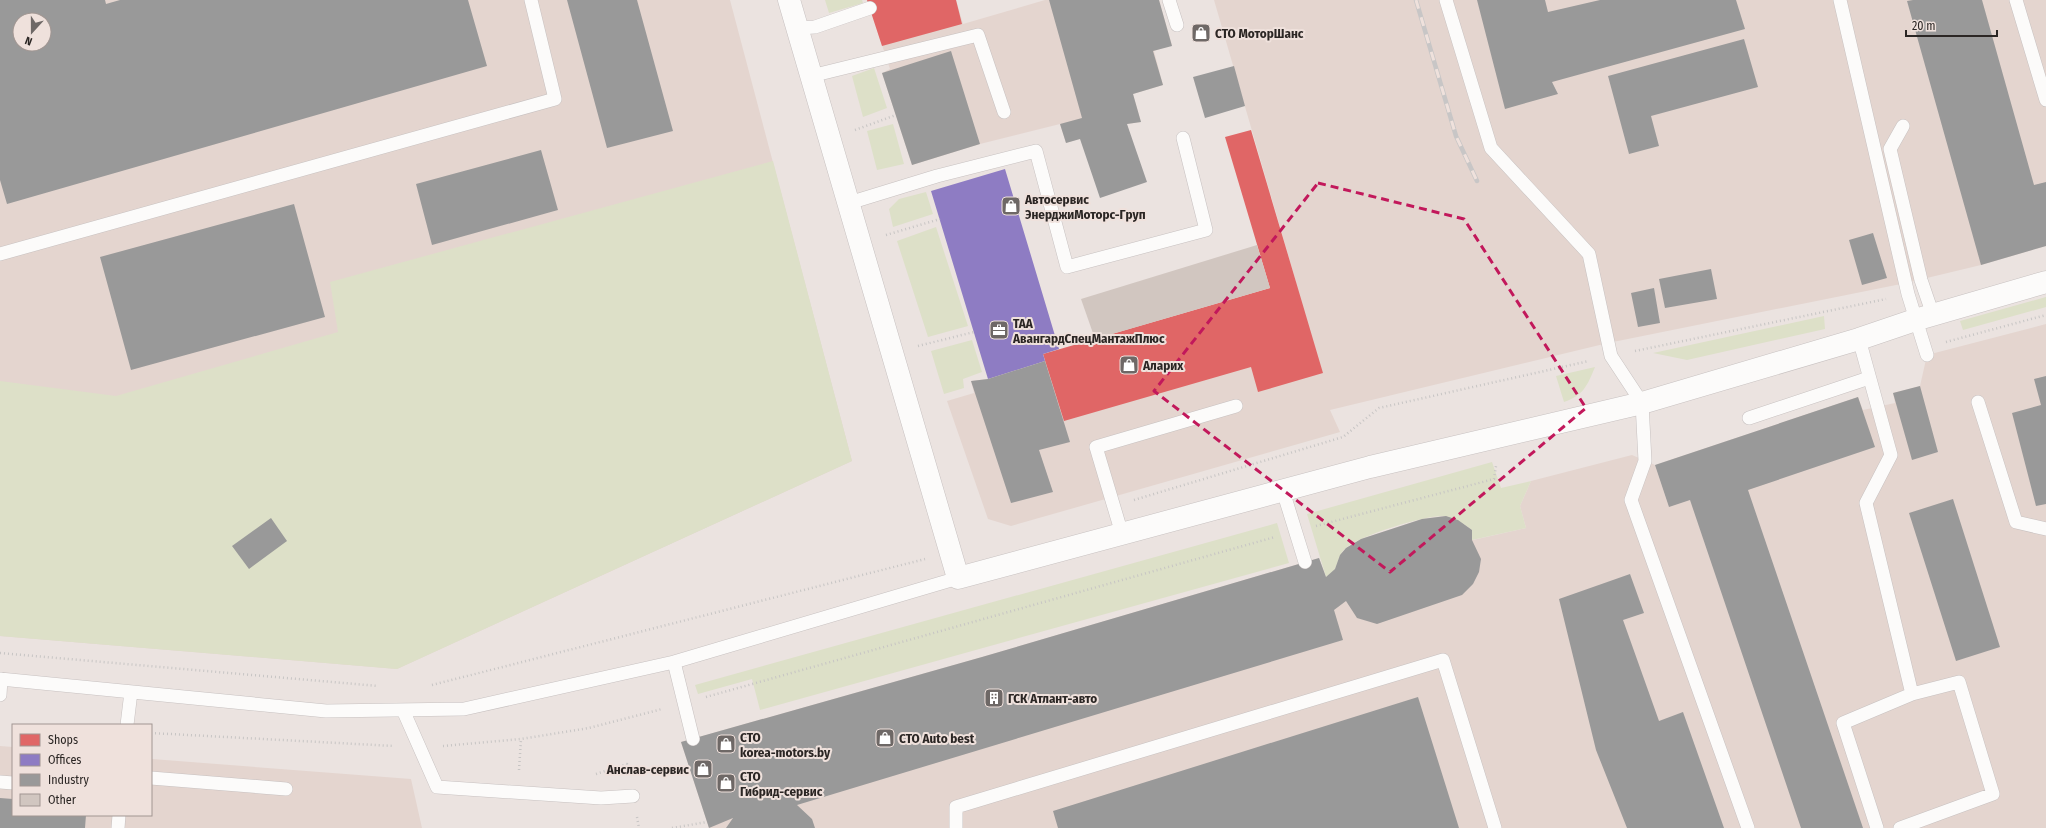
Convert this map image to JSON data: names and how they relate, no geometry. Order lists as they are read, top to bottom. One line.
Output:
{"places":{"shop":["СТО МоторШанс","Автосервис ЭнерджиМоторс-Груп","Аларих","СТО Auto best","СТО korea-motors.by","Анслав-сервис","СТО Гибрид-сервис"],"office":["ТАА АвангардСпецМантажПлюс"],"building":["ГСК Атлант-авто"]},"legend":["Shops","Offices","Industry","Other"],"scale_bar":"20 m","north":"bottom"}
